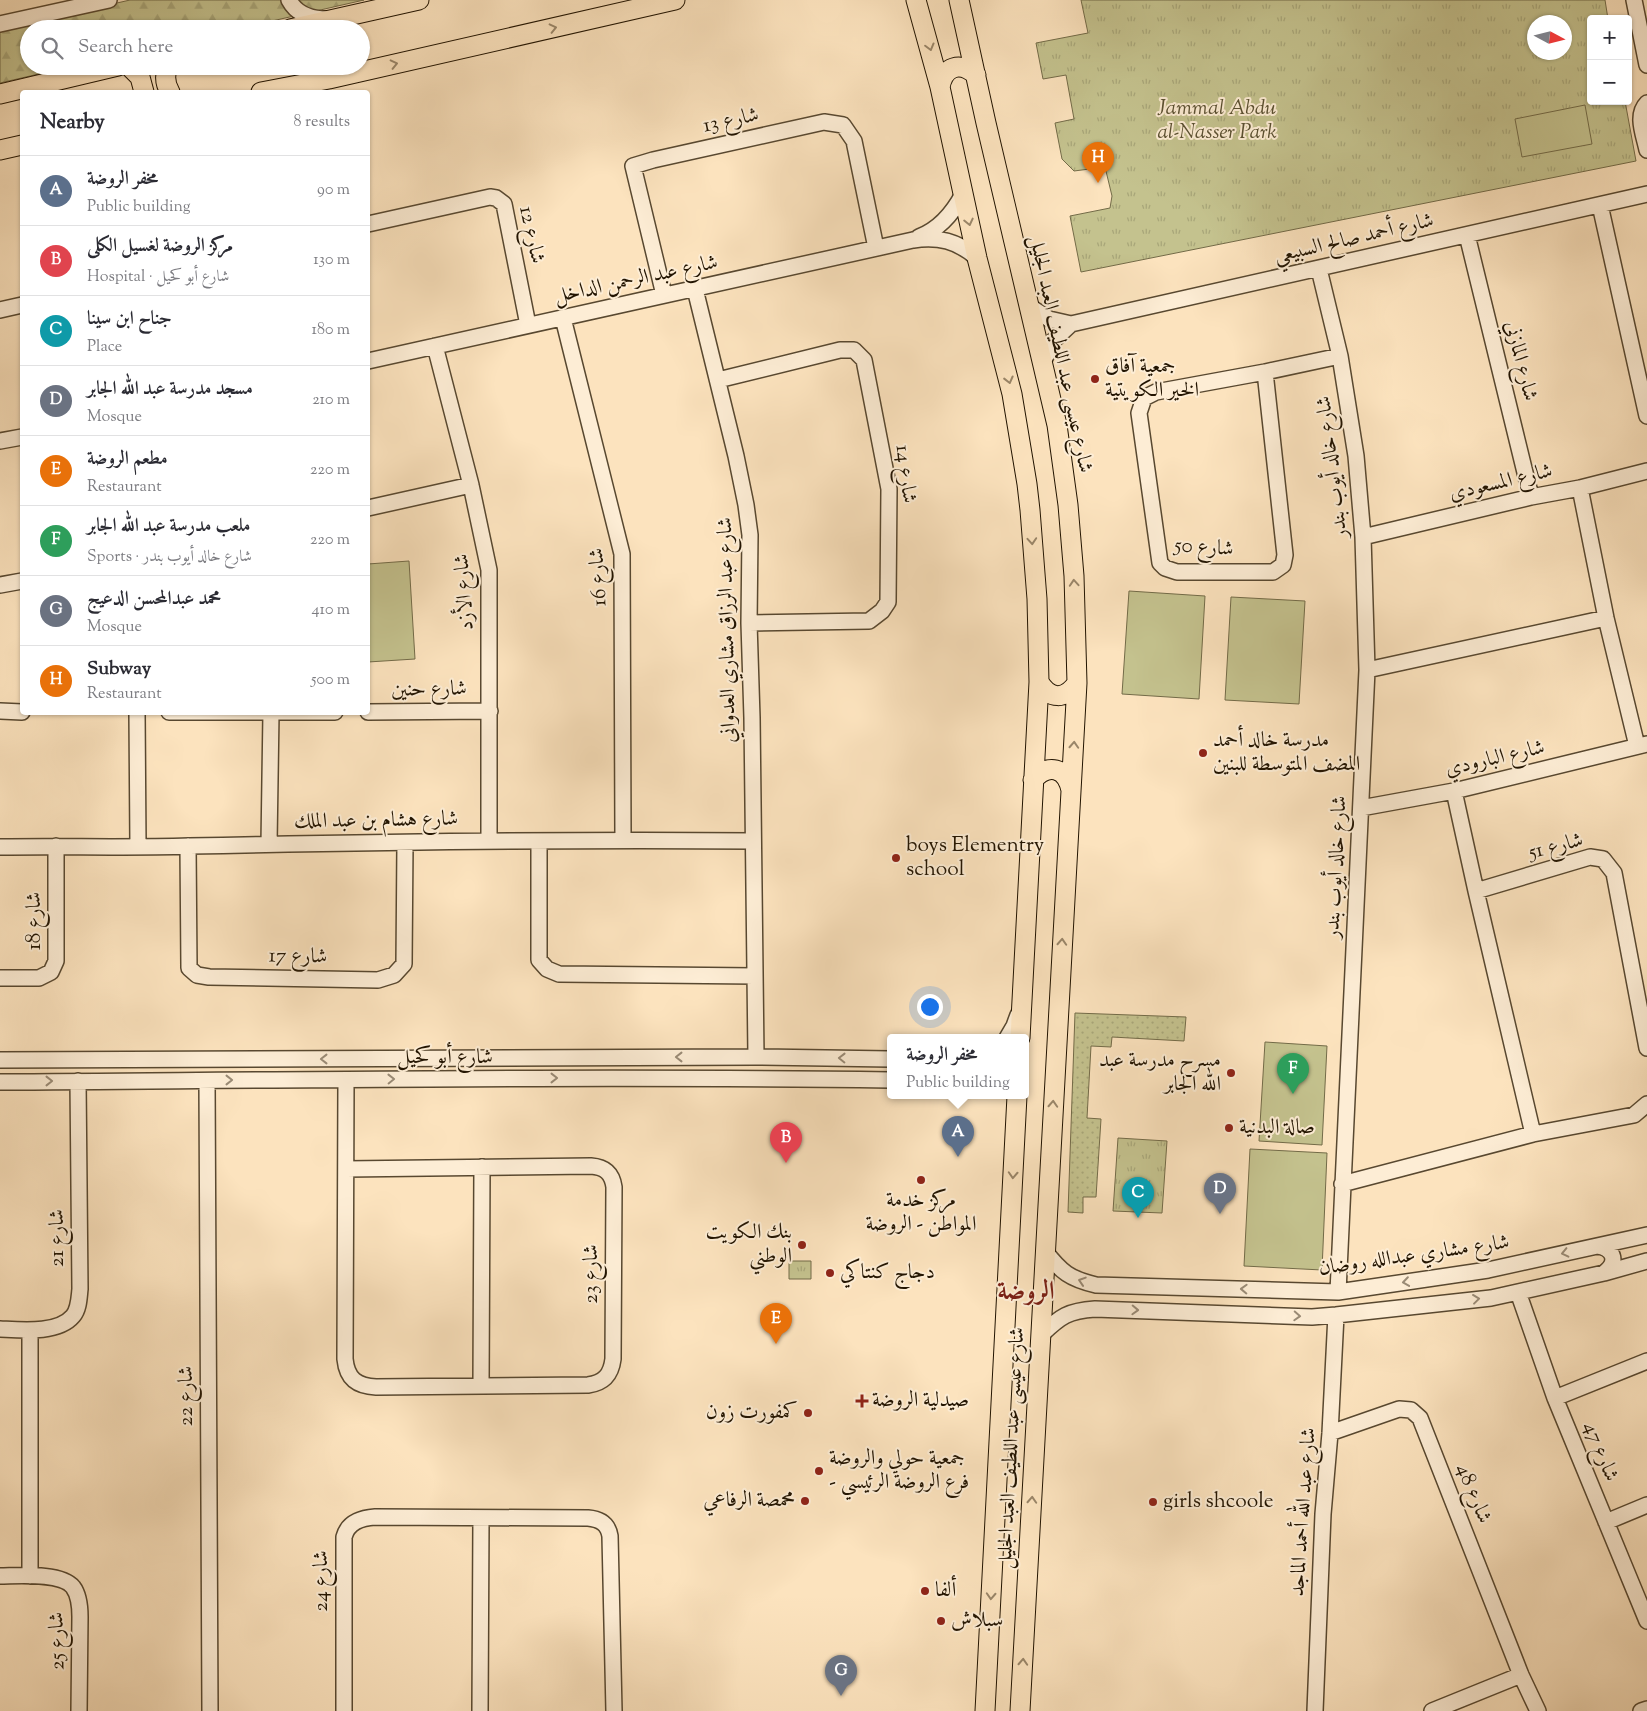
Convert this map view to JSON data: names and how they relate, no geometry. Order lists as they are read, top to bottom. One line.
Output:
{"streets":{"main road":["شارع عيسى عبد اللطيف العبد الجليل"],"street":["شارع 13","شارع 12","شارع أحمد صالح السبيعي","شارع عبد الرحمن الداخل","شارع المازني","شارع خالد أيوب بندر","شارع 14","شارع المسعودي","شارع 50","شارع 16","شارع الأزد","شارع عبد الرزاق مشاري العدواني","شارع حنين","شارع البارودي","شارع هشام بن عبد الملك","شارع 51","شارع 18","شارع 17","شارع أبو كحيل","شارع 21","شارع مشاري عبدالله روضان","شارع 23","شارع 22","شارع 47","شارع 48","شارع عبد الله أحمد الماجد","شارع 24","شارع 25"]},"crossings":[["شارع 13","شارع عبد الرحمن الداخل"],["شارع 12","شارع عبد الرحمن الداخل"],["شارع أحمد صالح السبيعي","شارع عيسى عبد اللطيف العبد الجليل"],["شارع أحمد صالح السبيعي","شارع المازني"],["شارع أحمد صالح السبيعي","شارع خالد أيوب بندر"],["شارع عبد الرحمن الداخل","شارع 16"],["شارع عبد الرحمن الداخل","شارع الأزد"],["شارع عبد الرحمن الداخل","شارع عبد الرزاق مشاري العدواني"],["شارع عيسى عبد اللطيف العبد الجليل","شارع مشاري عبدالله روضان"],["شارع المازني","شارع المسعودي"],["شارع خالد أيوب بندر","شارع المسعودي"],["شارع خالد أيوب بندر","شارع 50"],["شارع خالد أيوب بندر","شارع البارودي"],["شارع خالد أيوب بندر","شارع مشاري عبدالله روضان"],["شارع 14","شارع عبد الرزاق مشاري العدواني"],["شارع المسعودي","شارع البارودي"],["شارع 16","شارع هشام بن عبد الملك"],["شارع الأزد","شارع حنين"],["شارع الأزد","شارع هشام بن عبد الملك"],["شارع عبد الرزاق مشاري العدواني","شارع هشام بن عبد الملك"],["شارع عبد الرزاق مشاري العدواني","شارع أبو كحيل"],["شارع هشام بن عبد الملك","شارع 18"],["شارع هشام بن عبد الملك","شارع 17"],["شارع أبو كحيل","شارع 21"],["شارع أبو كحيل","شارع 23"],["شارع أبو كحيل","شارع 22"],["شارع 48","شارع عبد الله أحمد الماجد"]],"districts":["الروضة"],"parks":["Jammal Abdu al-Nasser Park"],"places":{"other":["جمعية آفاق الخير الكويتية","مدرسة خالد أحمد المضف المتوسطة للبنين","boys Elementry school","مسرح مدرسة عبد الله الجابر","صالة البدنية","مركز خدمة المواطن - الروضة","بنك الكويت الوطني","دجاج كنتاكي","كمفورت زون","جمعية حولي والروضة - فرع الروضة الرئيسي","محمصة الرفاعي","girls shcoole","ألفا","سبلاش"],"health":["صيدلية الروضة"]},"north":"right","page":{"map_buttons":["+","−"],"search":"Search here","heading":["Nearby","8 results"],"pins":["H","F","A","B","D","C","E","G"],"list":[{"mark":"A","name":"مخفر الروضة","note":"Public building","value":"90 m"},{"mark":"B","name":"مركز الروضة لغسيل الكلى","note":"Hospital · شارع أبو كحيل","value":"130 m"},{"mark":"C","name":"جناح ابن سينا","note":"Place","value":"180 m"},{"mark":"D","name":"مسجد مدرسة عبد الله الجابر","note":"Mosque","value":"210 m"},{"mark":"E","name":"مطعم الروضة","note":"Restaurant","value":"220 m"},{"mark":"F","name":"ملعب مدرسة عبد الله الجابر","note":"Sports · شارع خالد أيوب بندر","value":"220 m"},{"mark":"G","name":"محمد عبدالمحسن الدعيج","note":"Mosque","value":"410 m"},{"mark":"H","name":"Subway","note":"Restaurant","value":"500 m"}],"popup":["مخفر الروضة","Public building"]}}
